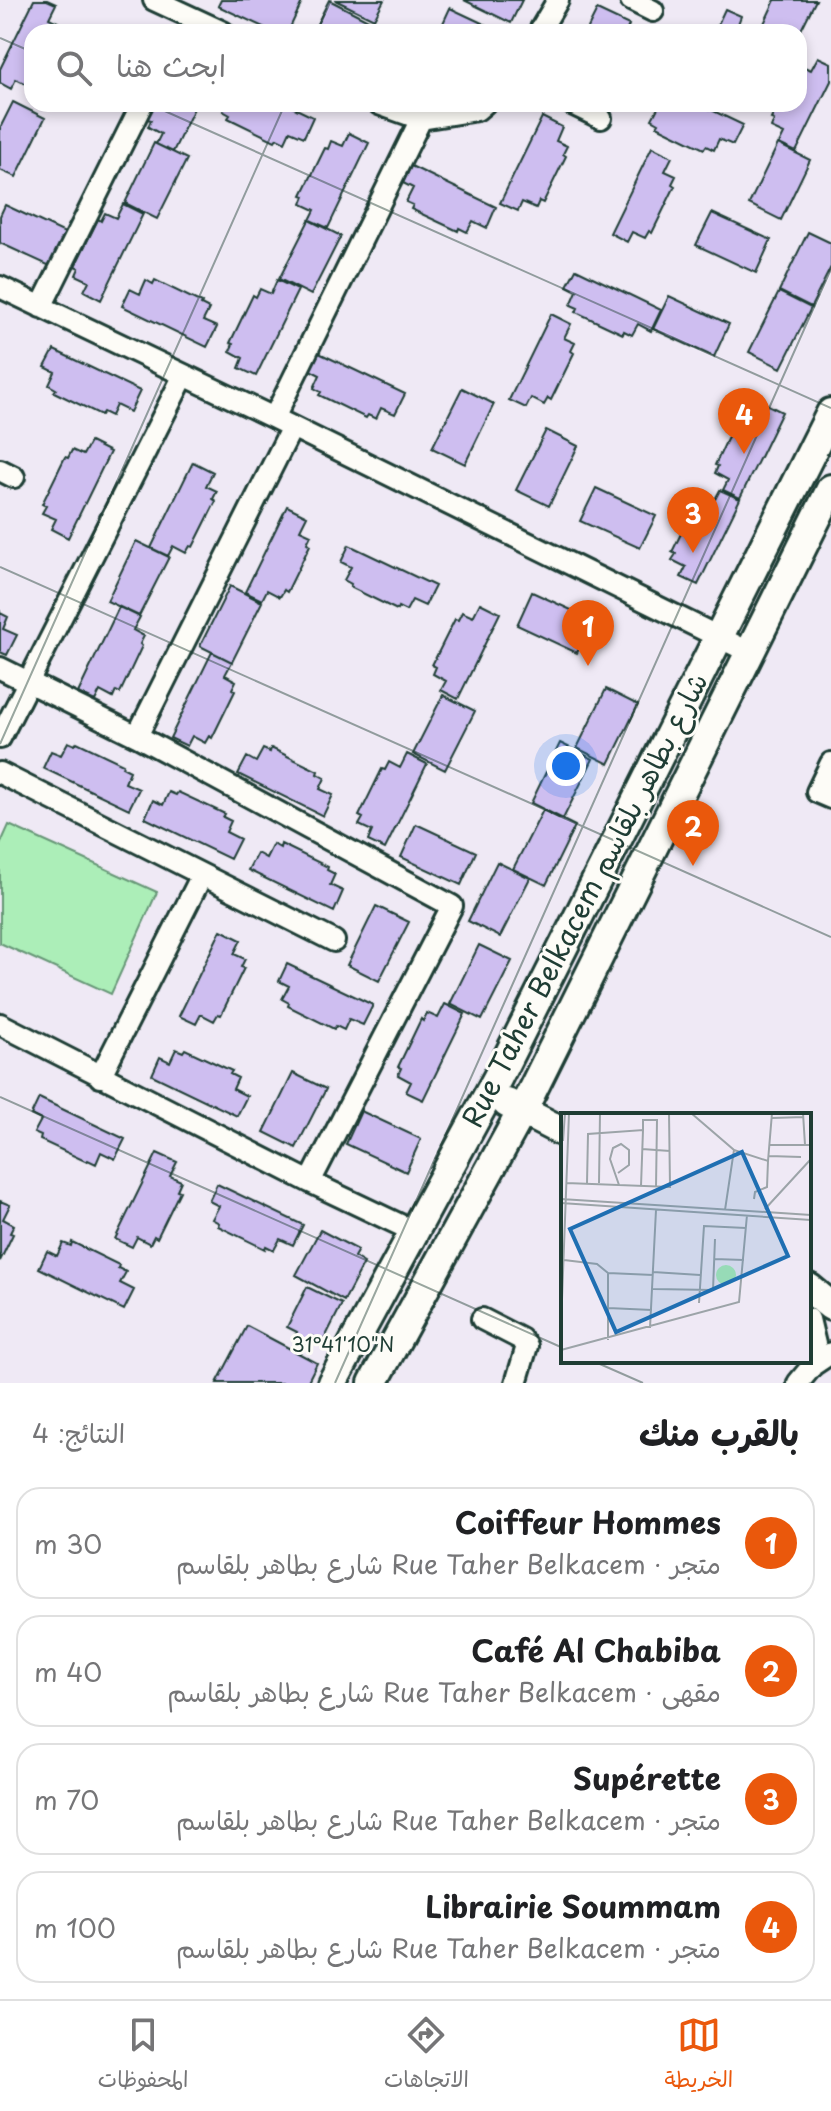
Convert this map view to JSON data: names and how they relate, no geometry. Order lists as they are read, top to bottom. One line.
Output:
{"streets":{"main road":["Rue Taher Belkacem شارع بطاهر بلقاسم"]},"page":{"search":"ابحث هنا","pins":["4","3","1","2"],"heading":["بالقرب منك","النتائج: 4"],"list":[{"mark":"1","name":"Coiffeur Hommes","note":"متجر · Rue Taher Belkacem شارع بطاهر بلقاسم","value":"30 m"},{"mark":"2","name":"Café Al Chabiba","note":"مقهى · Rue Taher Belkacem شارع بطاهر بلقاسم","value":"40 m"},{"mark":"3","name":"Supérette","note":"متجر · Rue Taher Belkacem شارع بطاهر بلقاسم","value":"70 m"},{"mark":"4","name":"Librairie Soummam","note":"متجر · Rue Taher Belkacem شارع بطاهر بلقاسم","value":"100 m"}],"nav":["الخريطة","الاتجاهات","المحفوظات"]},"coordinates":["31°41'10\"N"]}
